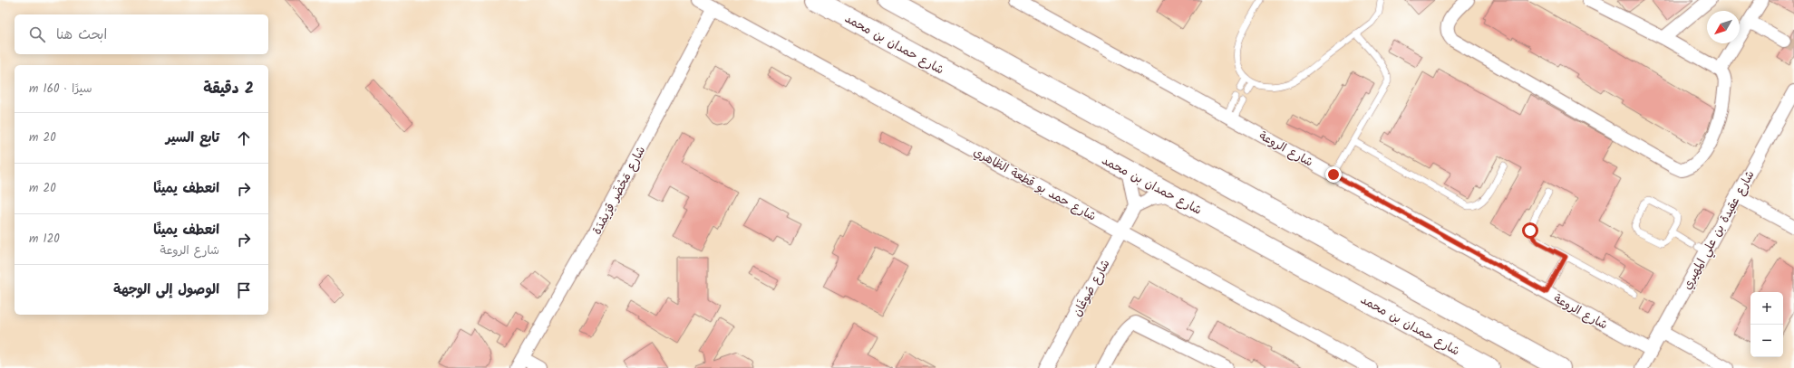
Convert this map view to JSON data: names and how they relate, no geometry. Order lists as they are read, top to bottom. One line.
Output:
{"streets":{"main road":["شارع حمدان بن محمد"],"street":["شارع الروعة","شارع حمد بو قطعة الظاهري","شارع مَحْضَر قِرَيمْدَة","شارع عقيدة بن علي المهيري","شارع صُوغَان"]},"crossings":[["شارع الروعة","شارع عقيدة بن علي المهيري"],["شارع حمد بو قطعة الظاهري","شارع مَحْضَر قِرَيمْدَة"],["شارع حمد بو قطعة الظاهري","شارع صُوغَان"]],"north":"bottom left","page":{"search":"ابحث هنا","heading":["2 دقيقة","سيرًا · 160 m"],"list":[["تابع السير","20 m"],["انعطف يمينًا","20 m"],["انعطف يمينًا","شارع الروعة","120 m"],"الوصول إلى الوجهة"],"map_buttons":["+","−"]}}
